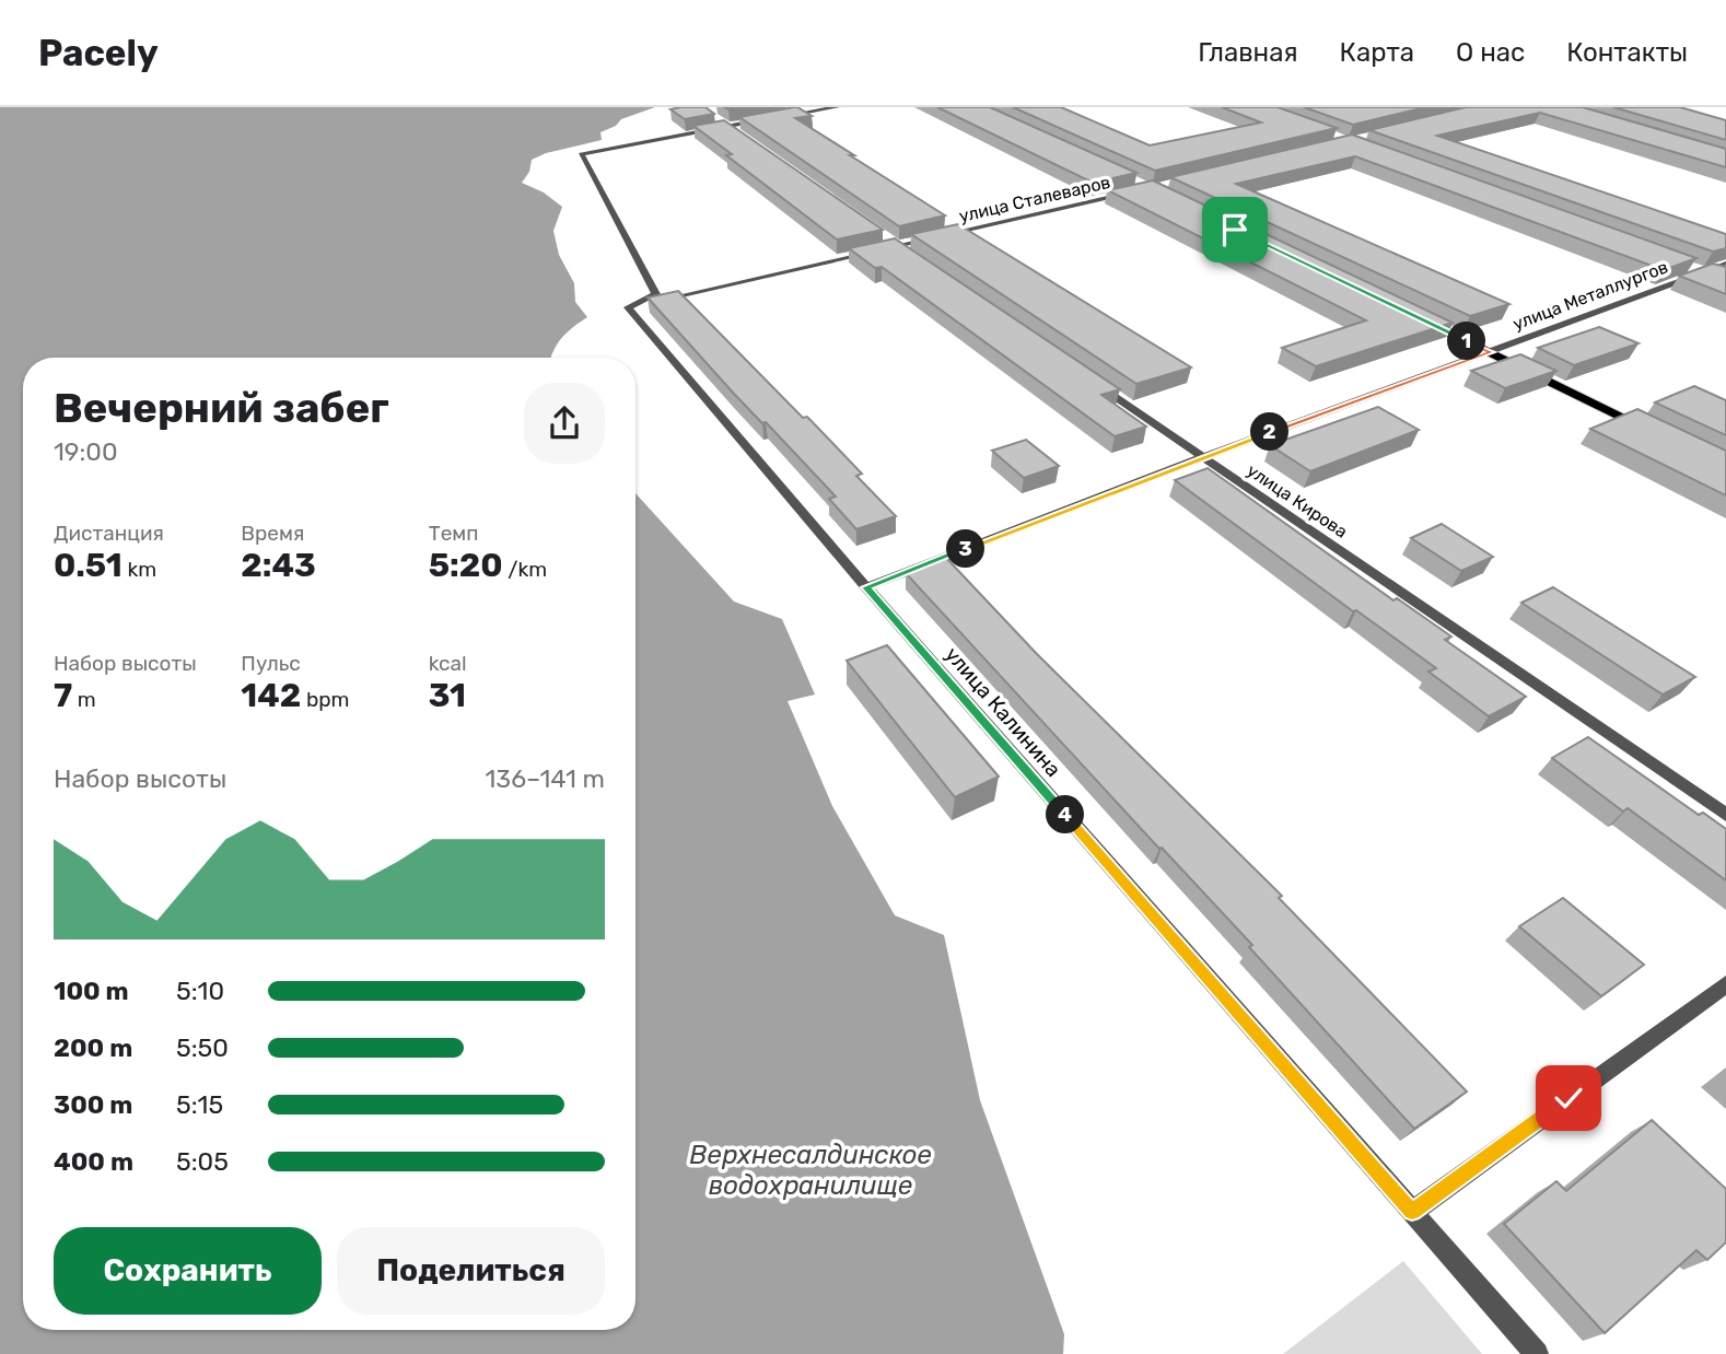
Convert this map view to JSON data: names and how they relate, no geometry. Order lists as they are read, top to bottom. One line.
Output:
{"streets":{"street":["улица Сталеваров","улица Металлургов","улица Кирова","улица Калинина"]},"crossings":[["улица Сталеваров","улица Калинина"],["улица Металлургов","улица Кирова"],["улица Металлургов","улица Калинина"]],"water":["Верхнесалдинское водохранилище"],"page":{"header":"Pacely","nav":["Главная","Карта","О нас","Контакты"],"pins":["1","2","3","4"],"heading":["Вечерний забег","19:00"],"stats":[["Дистанция","0.51 km"],["Время","2:43"],["Темп","5:20 /km"],["Набор высоты","7 m"],["Пульс","142 bpm"],["kcal","31"]],"chart":["Набор высоты","136–141 m"],"list":[{"name":"100 m","note":"5:10"},{"name":"200 m","note":"5:50"},{"name":"300 m","note":"5:15"},{"name":"400 m","note":"5:05"}],"buttons":["Сохранить","Поделиться"]}}
